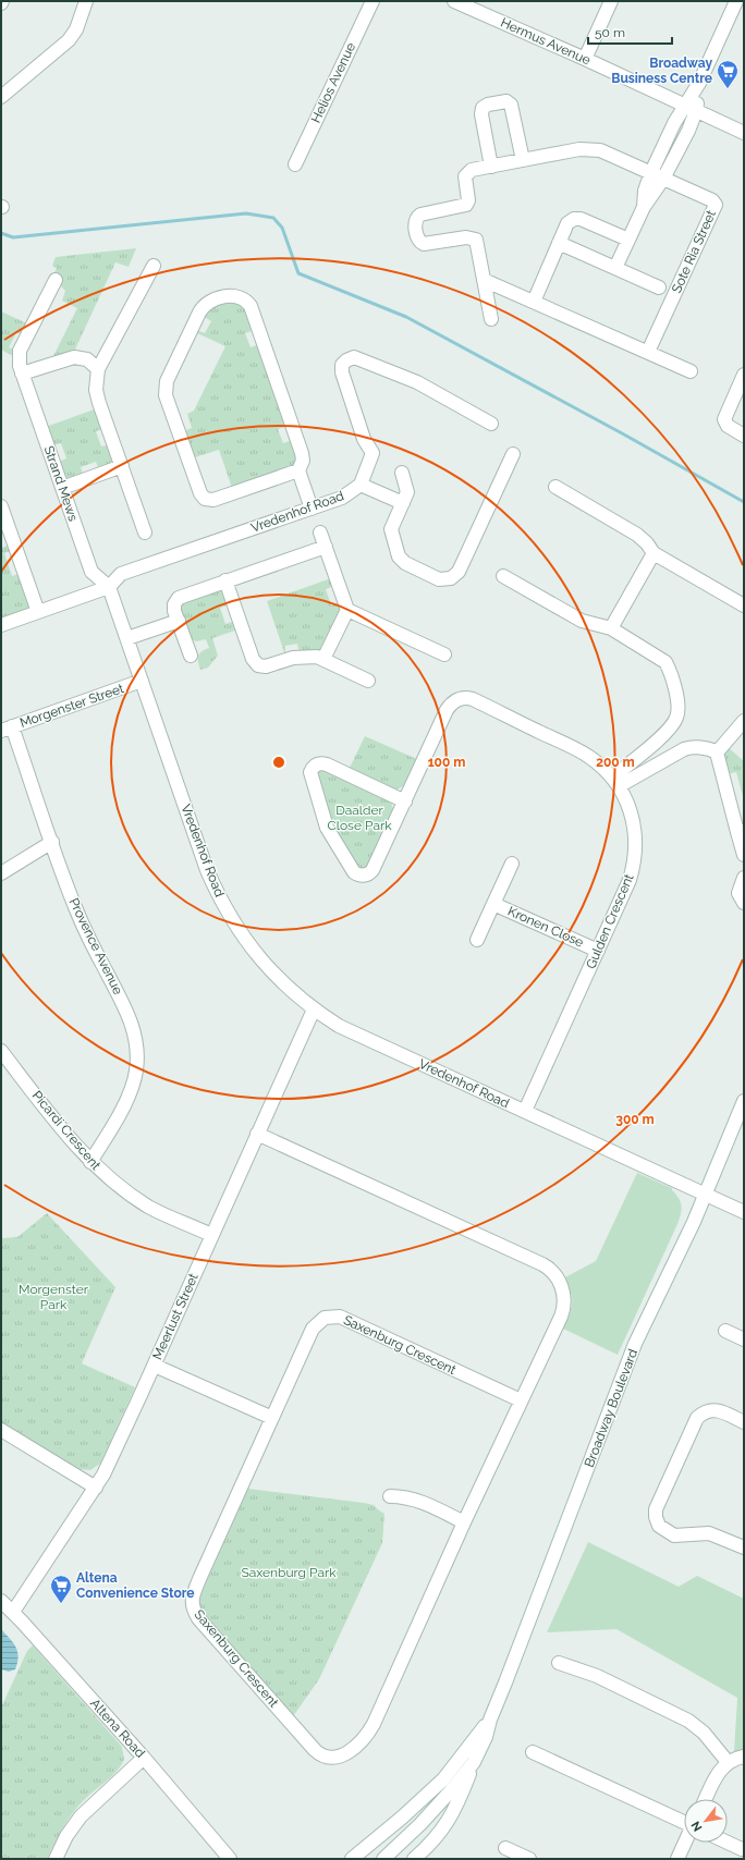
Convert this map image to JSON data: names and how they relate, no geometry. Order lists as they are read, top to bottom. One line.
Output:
{"streets":{"street":["Hermus Avenue","Helios Avenue","Sote Ria Street","Strand Mews","Vredenhof Road","Morgenster Street","Gulden Crescent","Kronen Close","Provence Avenue","Picardi Crescent","Meerlust Street","Saxenburg Crescent","Broadway Boulevard","Altena Road"]},"crossings":[["Strand Mews","Vredenhof Road"],["Vredenhof Road","Morgenster Street"],["Vredenhof Road","Gulden Crescent"],["Vredenhof Road","Meerlust Street"],["Vredenhof Road","Broadway Boulevard"],["Morgenster Street","Provence Avenue"],["Gulden Crescent","Kronen Close"],["Provence Avenue","Picardi Crescent"],["Picardi Crescent","Meerlust Street"],["Meerlust Street","Saxenburg Crescent"],["Meerlust Street","Altena Road"]],"parks":["Daalder Close Park","Morgenster Park","Saxenburg Park"],"places":{"supermarket":["Broadway Business Centre","Altena Convenience Store"]},"scale_bar":"50 m","north":"bottom left","rings":["100 m","200 m","300 m"]}
